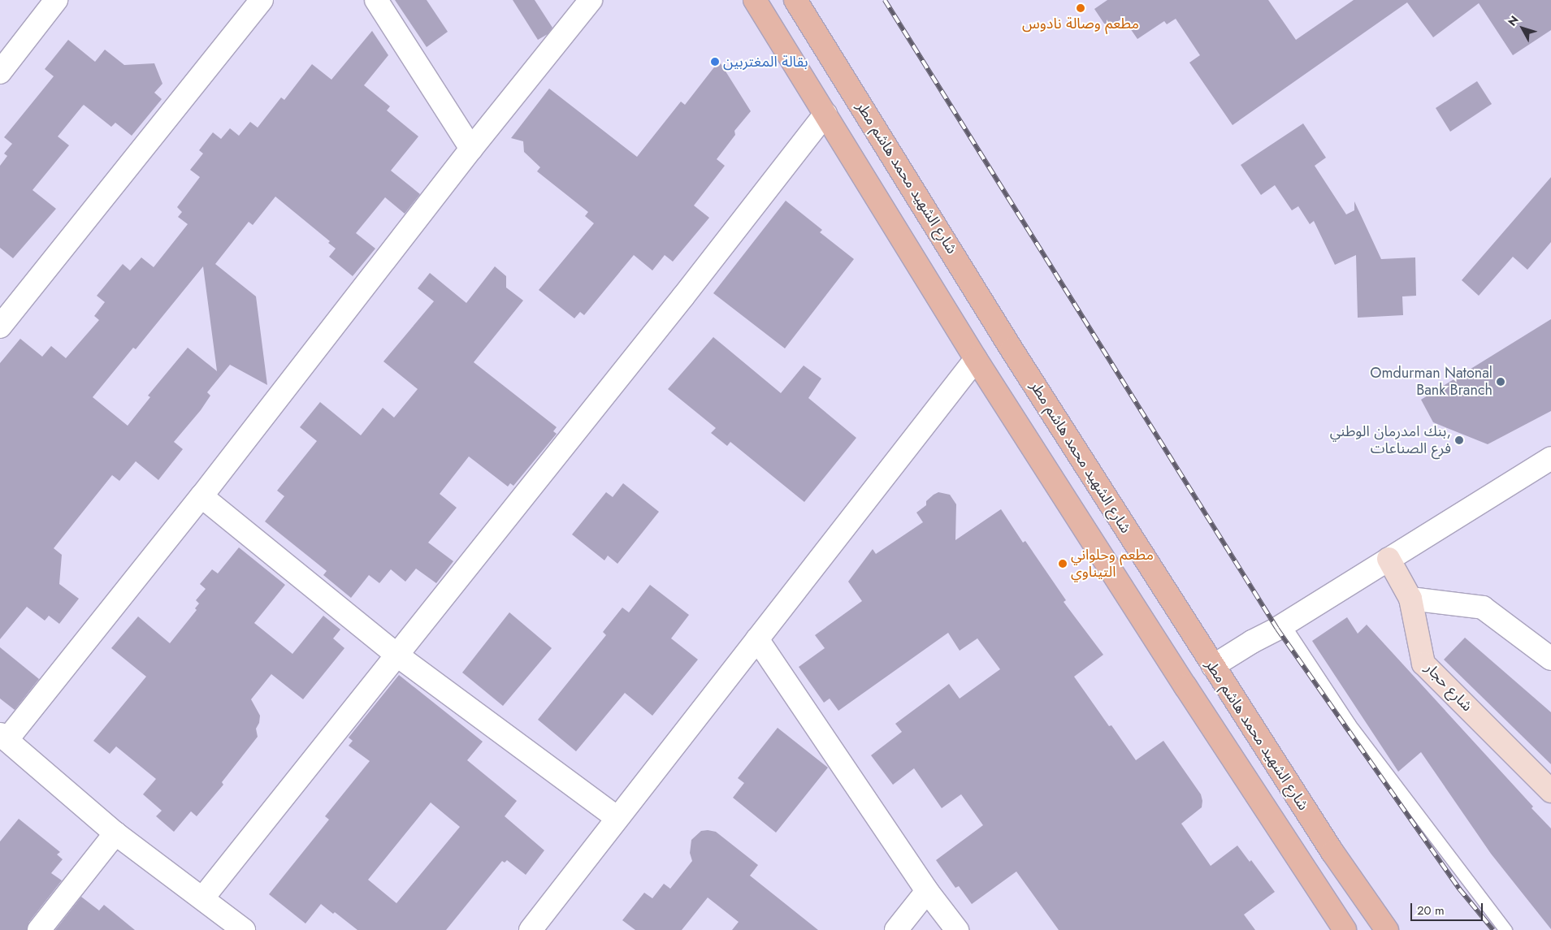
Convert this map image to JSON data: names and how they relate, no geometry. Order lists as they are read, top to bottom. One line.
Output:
{"streets":{"main road":["شارع الشهيد محمد هاشم مطر"],"street":["شارع حجار"]},"places":["مطعم وصالة نادوس","بقالة المغتربين","Omdurman Natonal Bank Branch","بنك امدرمان الوطني, فرع الصناعات","مطعم وحلواني التيناوي"],"scale_bar":"20 m","north":"top left"}
